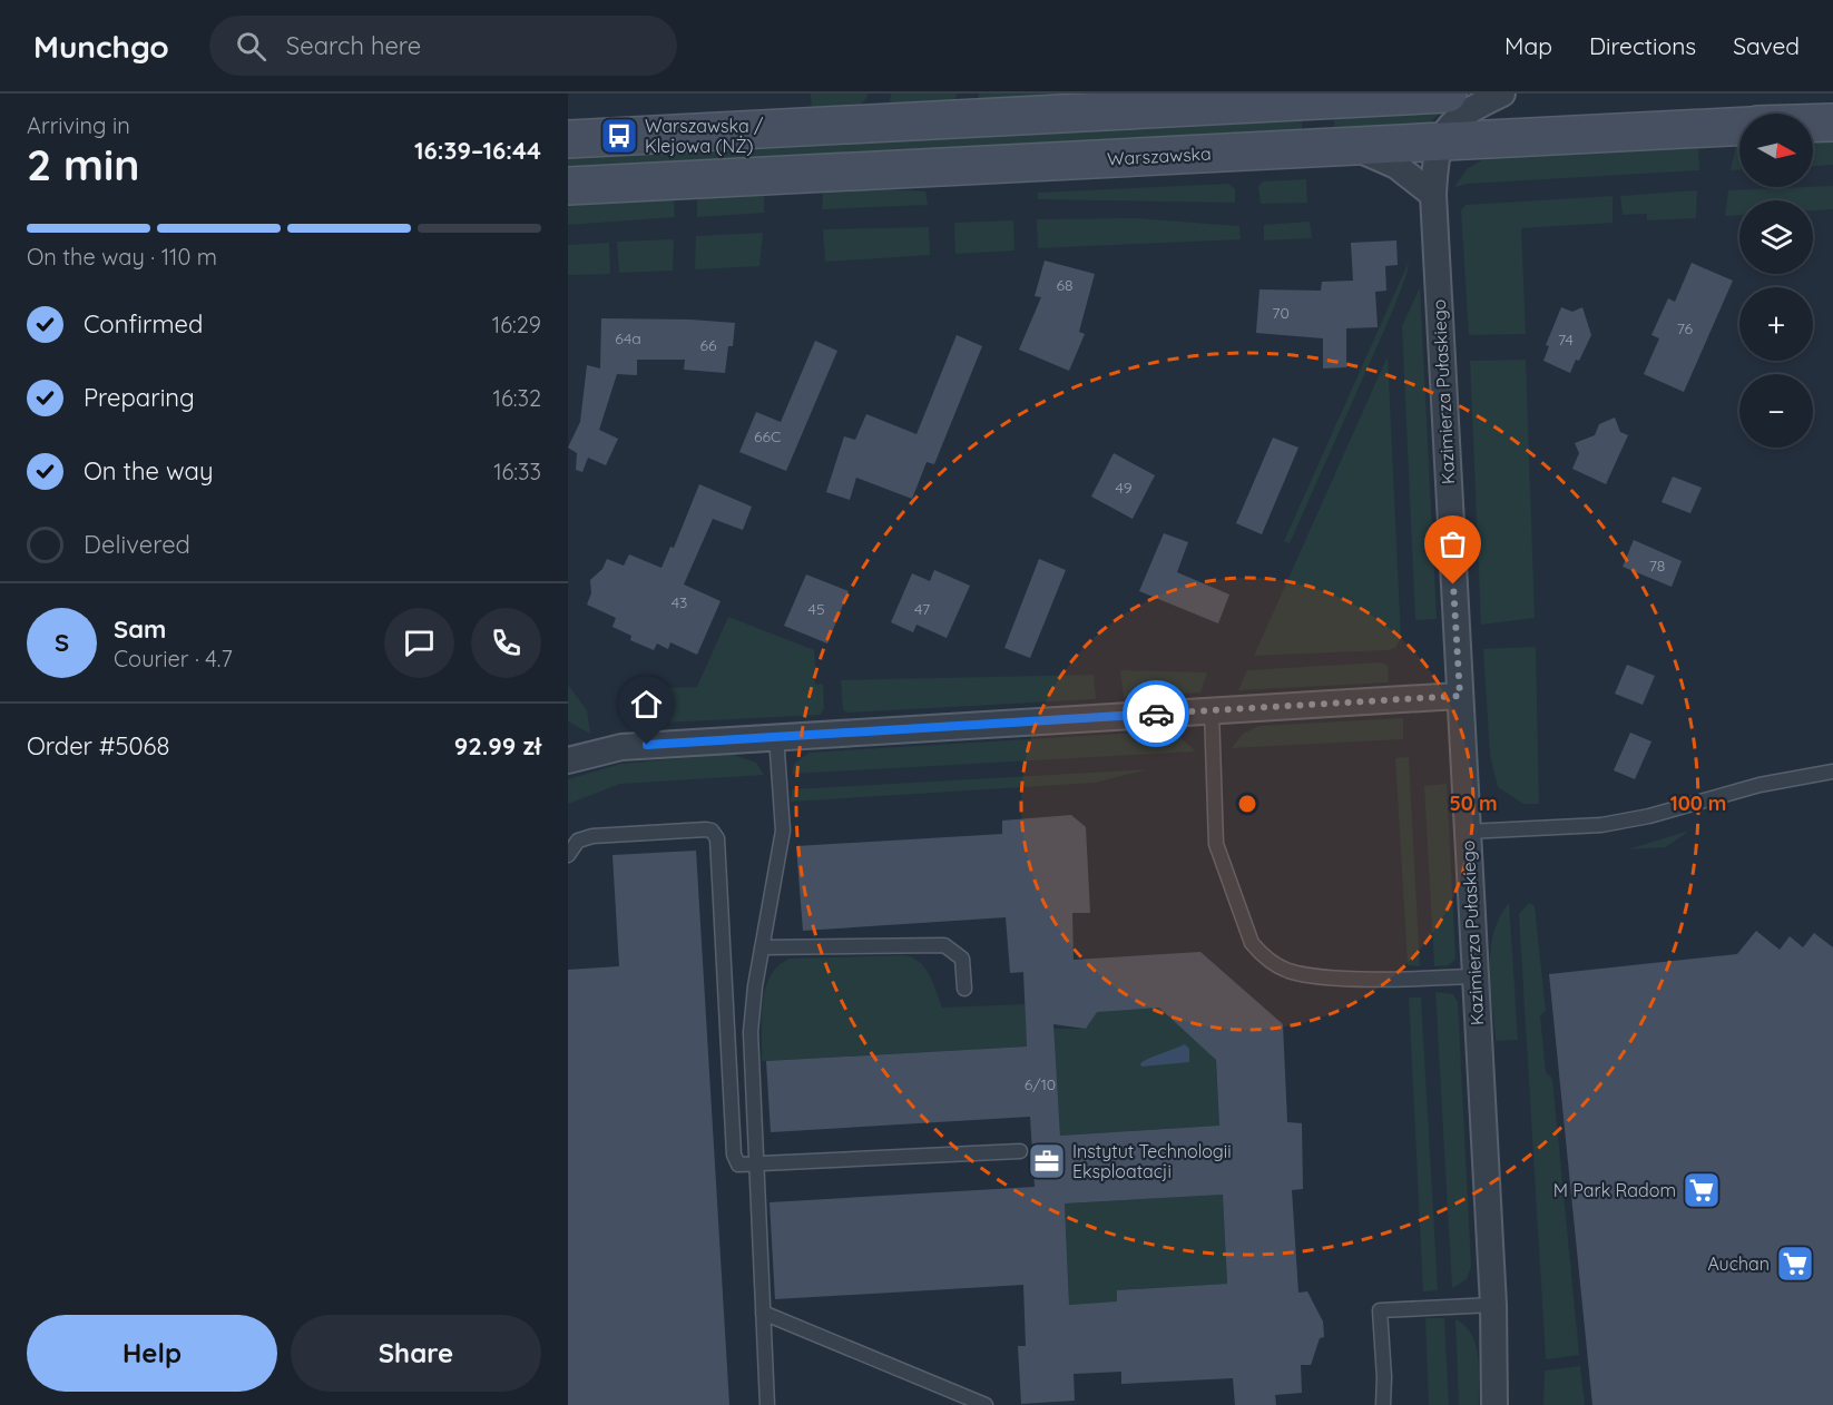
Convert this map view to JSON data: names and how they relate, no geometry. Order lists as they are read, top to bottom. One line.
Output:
{"streets":{"main road":["Warszawska"],"street":["Kazimierza Pułaskiego"]},"crossings":[["Warszawska","Kazimierza Pułaskiego"]],"places":{"bus stop":["Warszawska / Klejowa (NŻ)"],"office":["Instytut Technologii Eksploatacji"],"supermarket":["M Park Radom","Auchan"]},"house_numbers":["68","70","76","64a","74","66","66C","49","78","43","45","47","6/10"],"north":"right","page":{"header":"Munchgo","search":"Search here","nav":["Map","Directions","Saved"],"heading":["2 min","Arriving in","16:39–16:44"],"panel":["Sam","Courier · 4.7","Order #5068","92.99 zł"],"map_buttons":["+","−"],"bar":"On the way · 110 m","list":[["Confirmed","16:29"],["Preparing","16:32"],["On the way","16:33"],"Delivered"],"round":"S","buttons":["Help","Share"]},"rings":["50 m","100 m"]}
